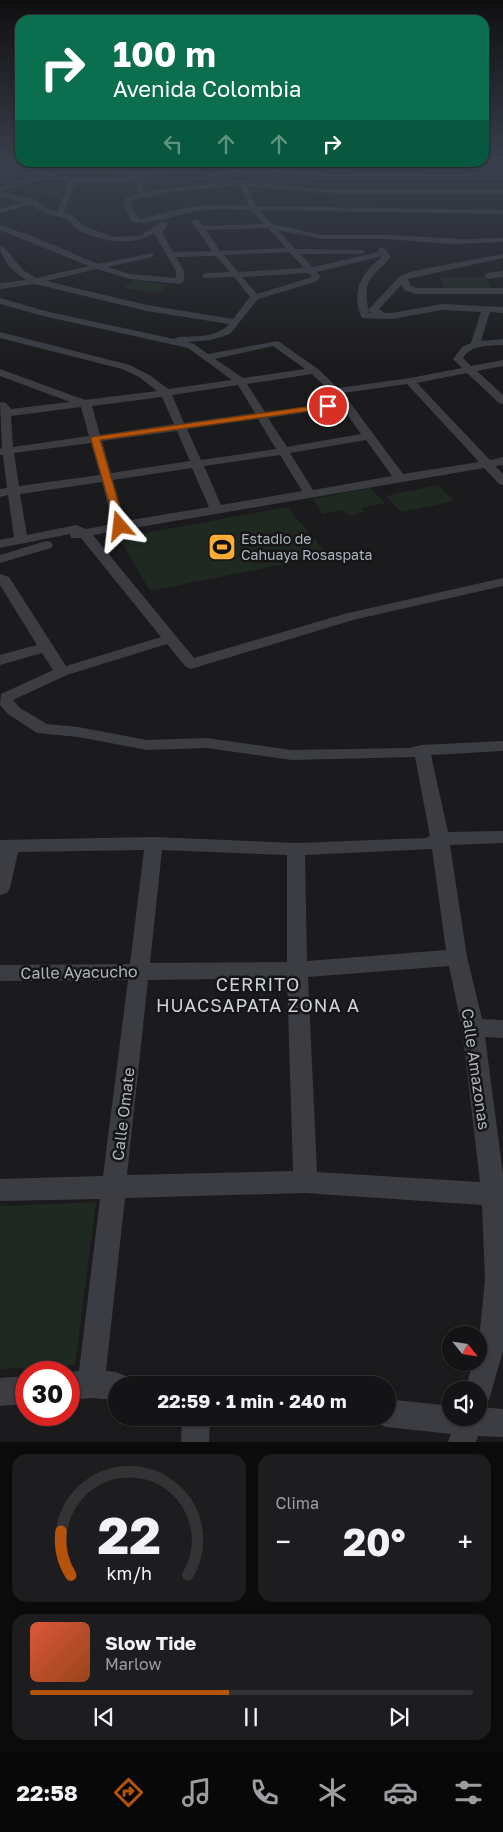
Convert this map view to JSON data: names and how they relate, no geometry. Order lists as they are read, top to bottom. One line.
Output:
{"streets":{"street":["Calle Ayacucho","Calle Amazonas","Calle Omate"]},"crossings":[["Calle Ayacucho","Calle Amazonas"],["Calle Ayacucho","Calle Omate"]],"districts":["CERRITO HUACSAPATA ZONA A"],"places":{"sports":["Estadio de Cahuaya Rosaspata"]},"north":"bottom right","page":{"turn":["100 m","Avenida Colombia"],"limit":"30","trip":"22:59 · 1 min · 240 m","tile":"Clima","heat":["−","20°","+"],"song":["Slow Tide","Marlow"],"tabs":"22:58","gauge":["22","km/h"]}}
